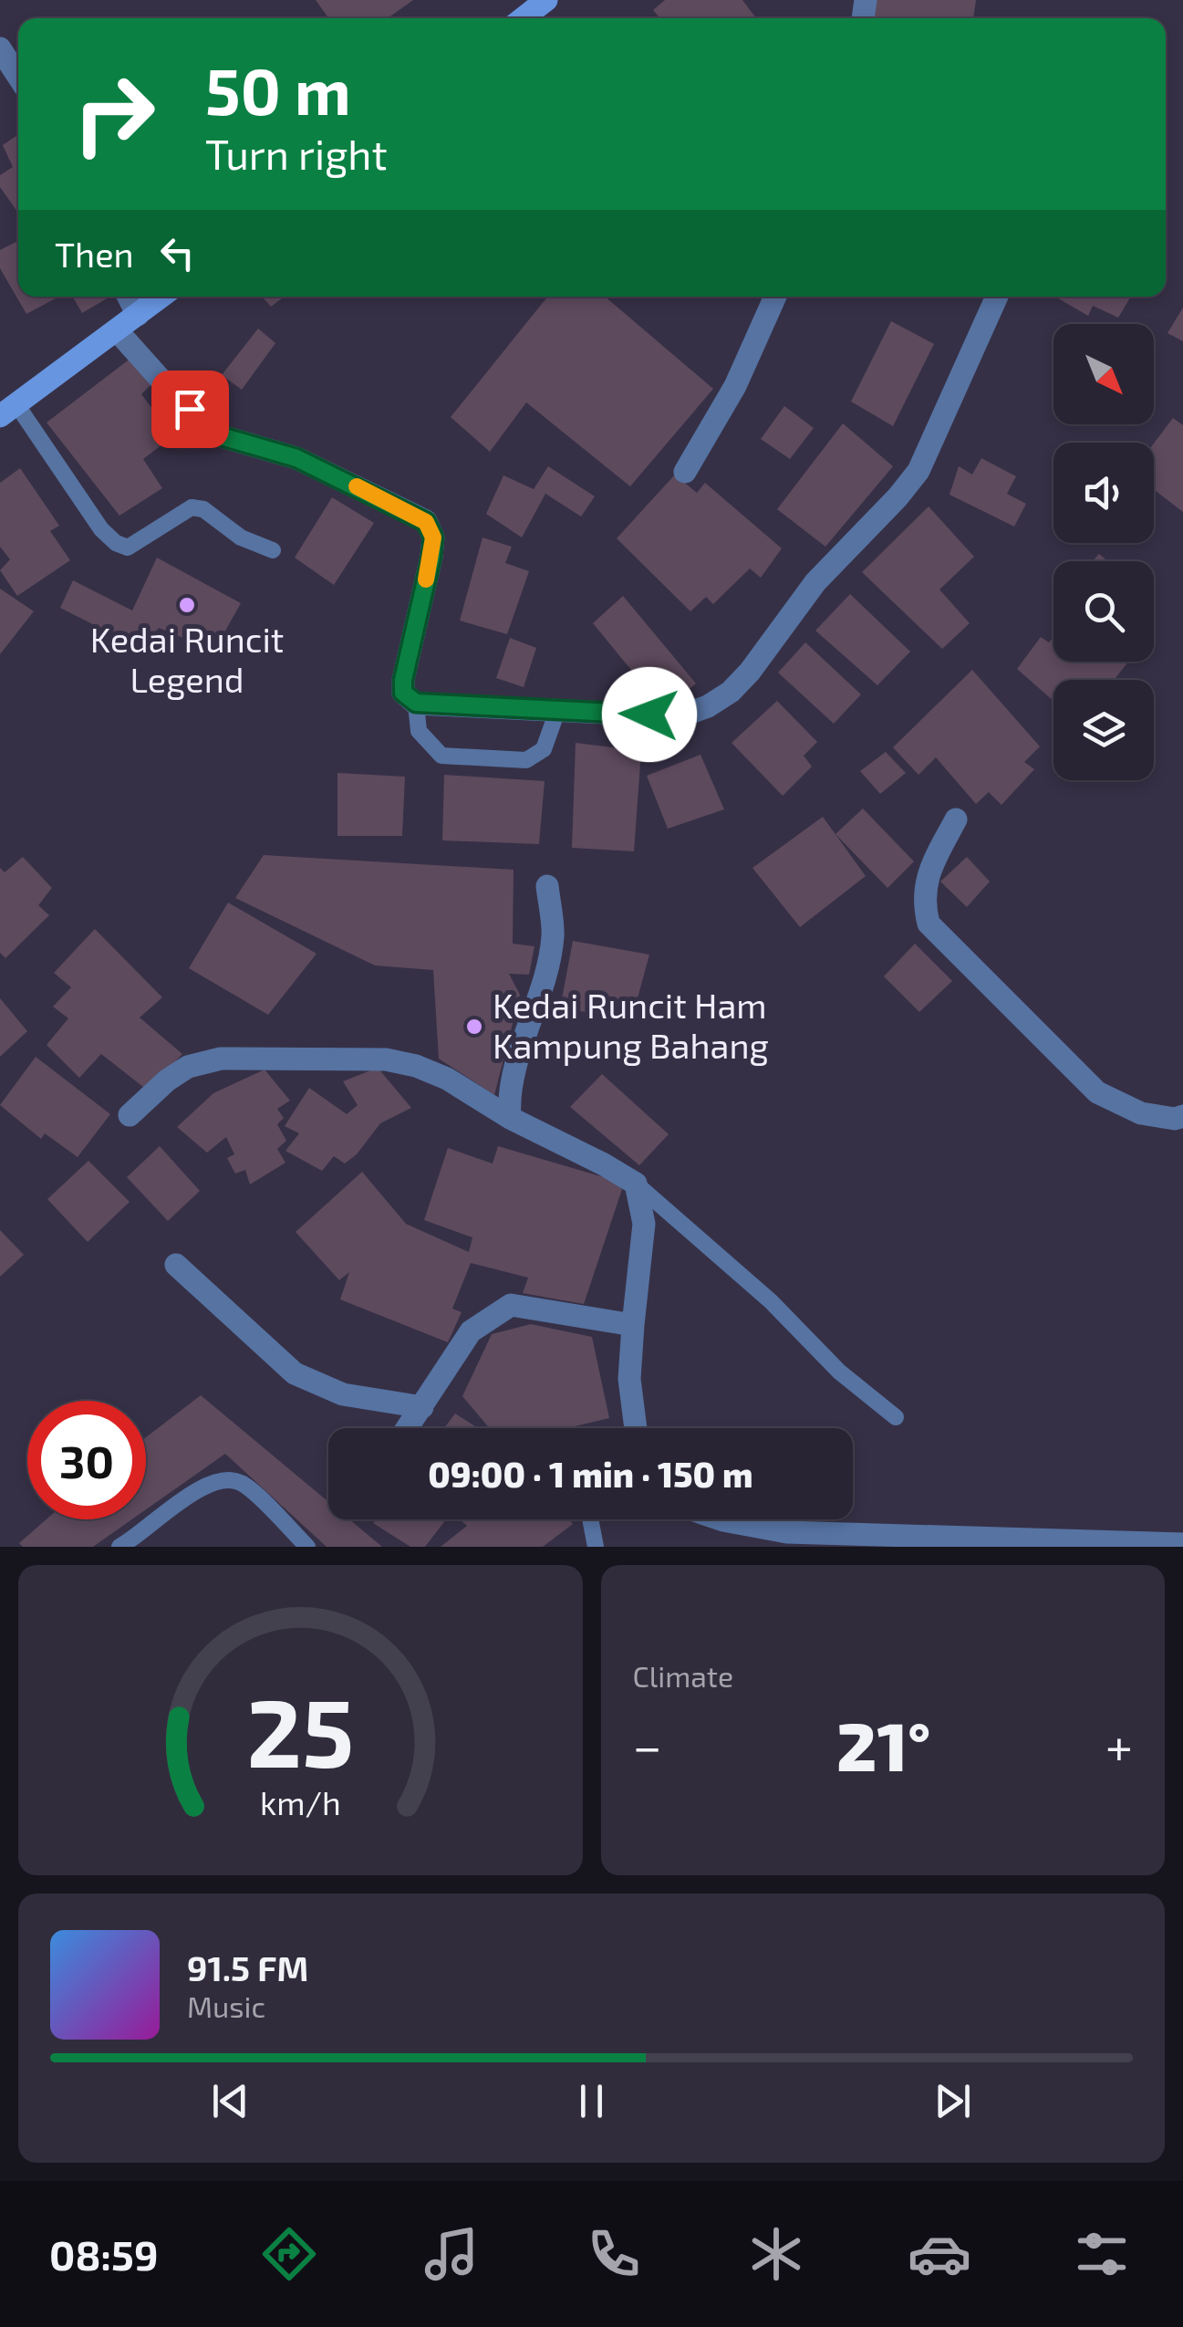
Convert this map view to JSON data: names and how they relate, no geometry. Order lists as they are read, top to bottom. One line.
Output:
{"places":["Kedai Runcit Legend","Kedai Runcit Ham Kampung Bahang"],"north":"bottom right","page":{"turn":["50 m","Turn right"],"then":"Then","limit":"30","trip":"09:00 · 1 min · 150 m","tile":"Climate","heat":["−","21°","+"],"song":["91.5 FM","Music"],"tabs":"08:59","gauge":["25","km/h"]}}
